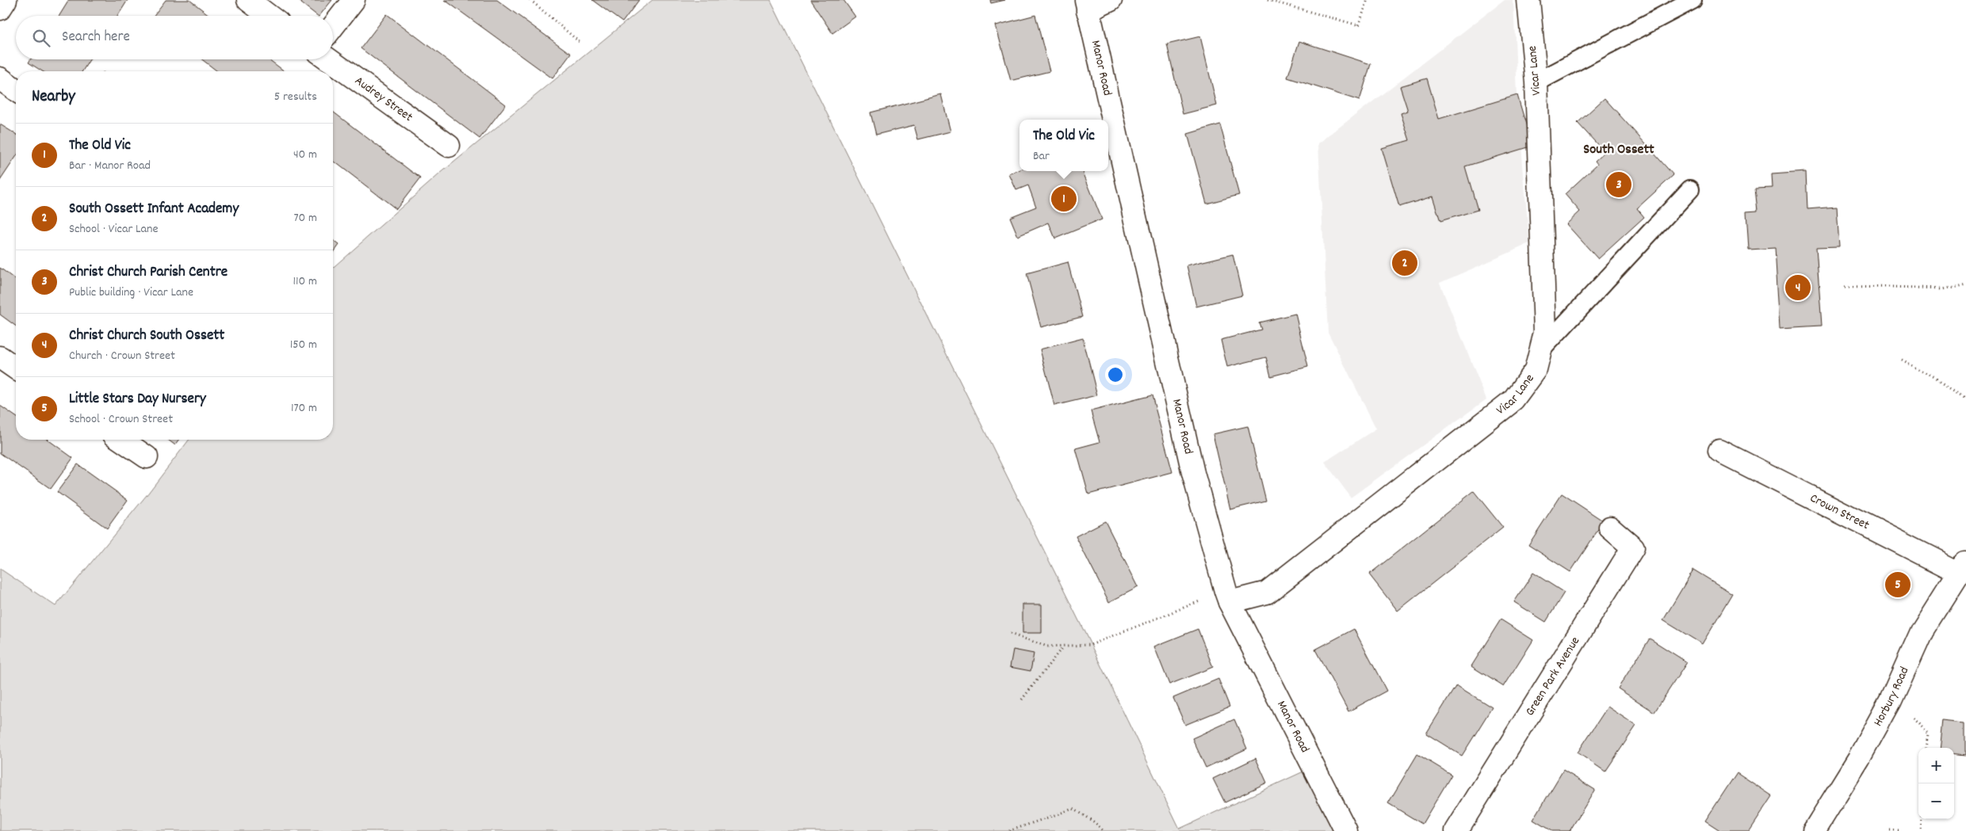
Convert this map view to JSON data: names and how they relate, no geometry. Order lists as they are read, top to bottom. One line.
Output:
{"streets":{"street":["Manor Road","Vicar Lane","Audrey Street","Crown Street","Green Park Avenue","Horbury Road"]},"crossings":[["Manor Road","Vicar Lane"],["Crown Street","Horbury Road"]],"districts":["South Ossett"],"page":{"search":"Search here","heading":["Nearby","5 results"],"popup":["The Old Vic","Bar"],"list":[{"mark":"1","name":"The Old Vic","note":"Bar · Manor Road","value":"40 m"},{"mark":"2","name":"South Ossett Infant Academy","note":"School · Vicar Lane","value":"70 m"},{"mark":"3","name":"Christ Church Parish Centre","note":"Public building · Vicar Lane","value":"110 m"},{"mark":"4","name":"Christ Church South Ossett","note":"Church · Crown Street","value":"150 m"},{"mark":"5","name":"Little Stars Day Nursery","note":"School · Crown Street","value":"170 m"}],"pins":["3","1","2","4","5"],"map_buttons":["+","−"]}}
